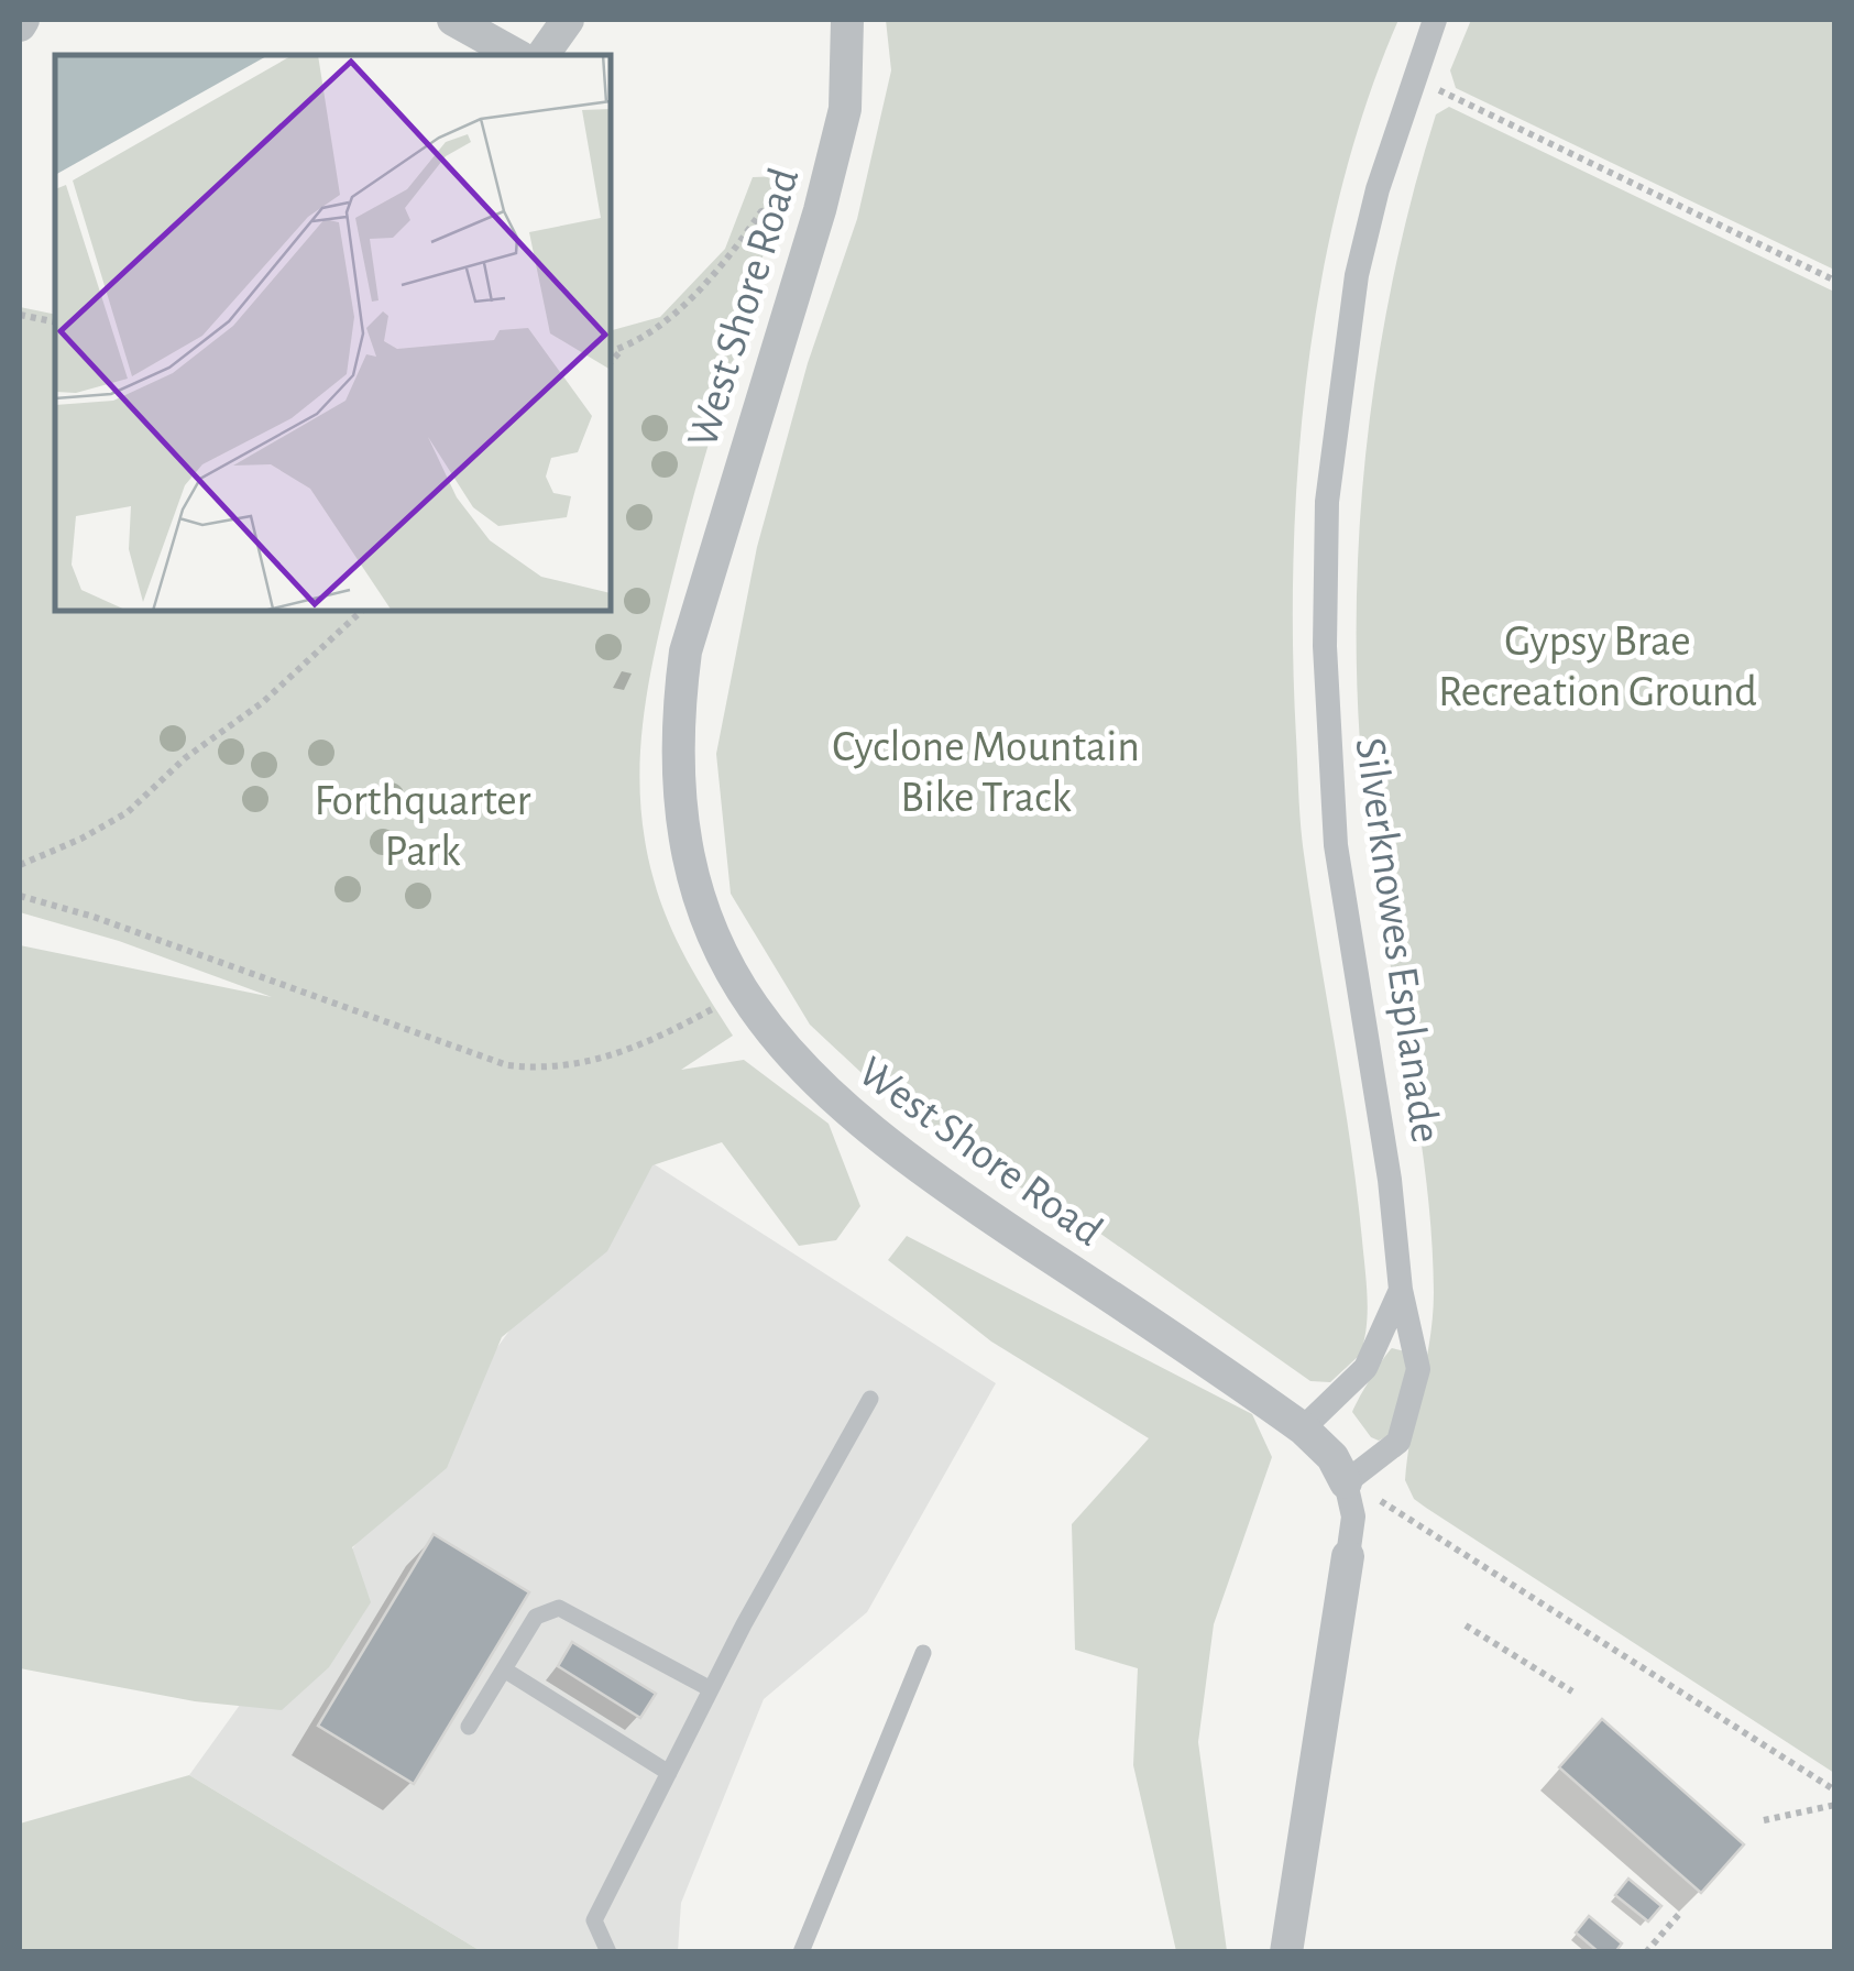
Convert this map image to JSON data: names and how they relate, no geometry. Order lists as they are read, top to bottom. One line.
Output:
{"streets":{"street":["West Shore Road","Silverknowes Esplanade"]},"crossings":[["West Shore Road","Silverknowes Esplanade"]],"parks":["Gypsy Brae Recreation Ground","Cyclone Mountain Bike Track","Forthquarter Park"]}
